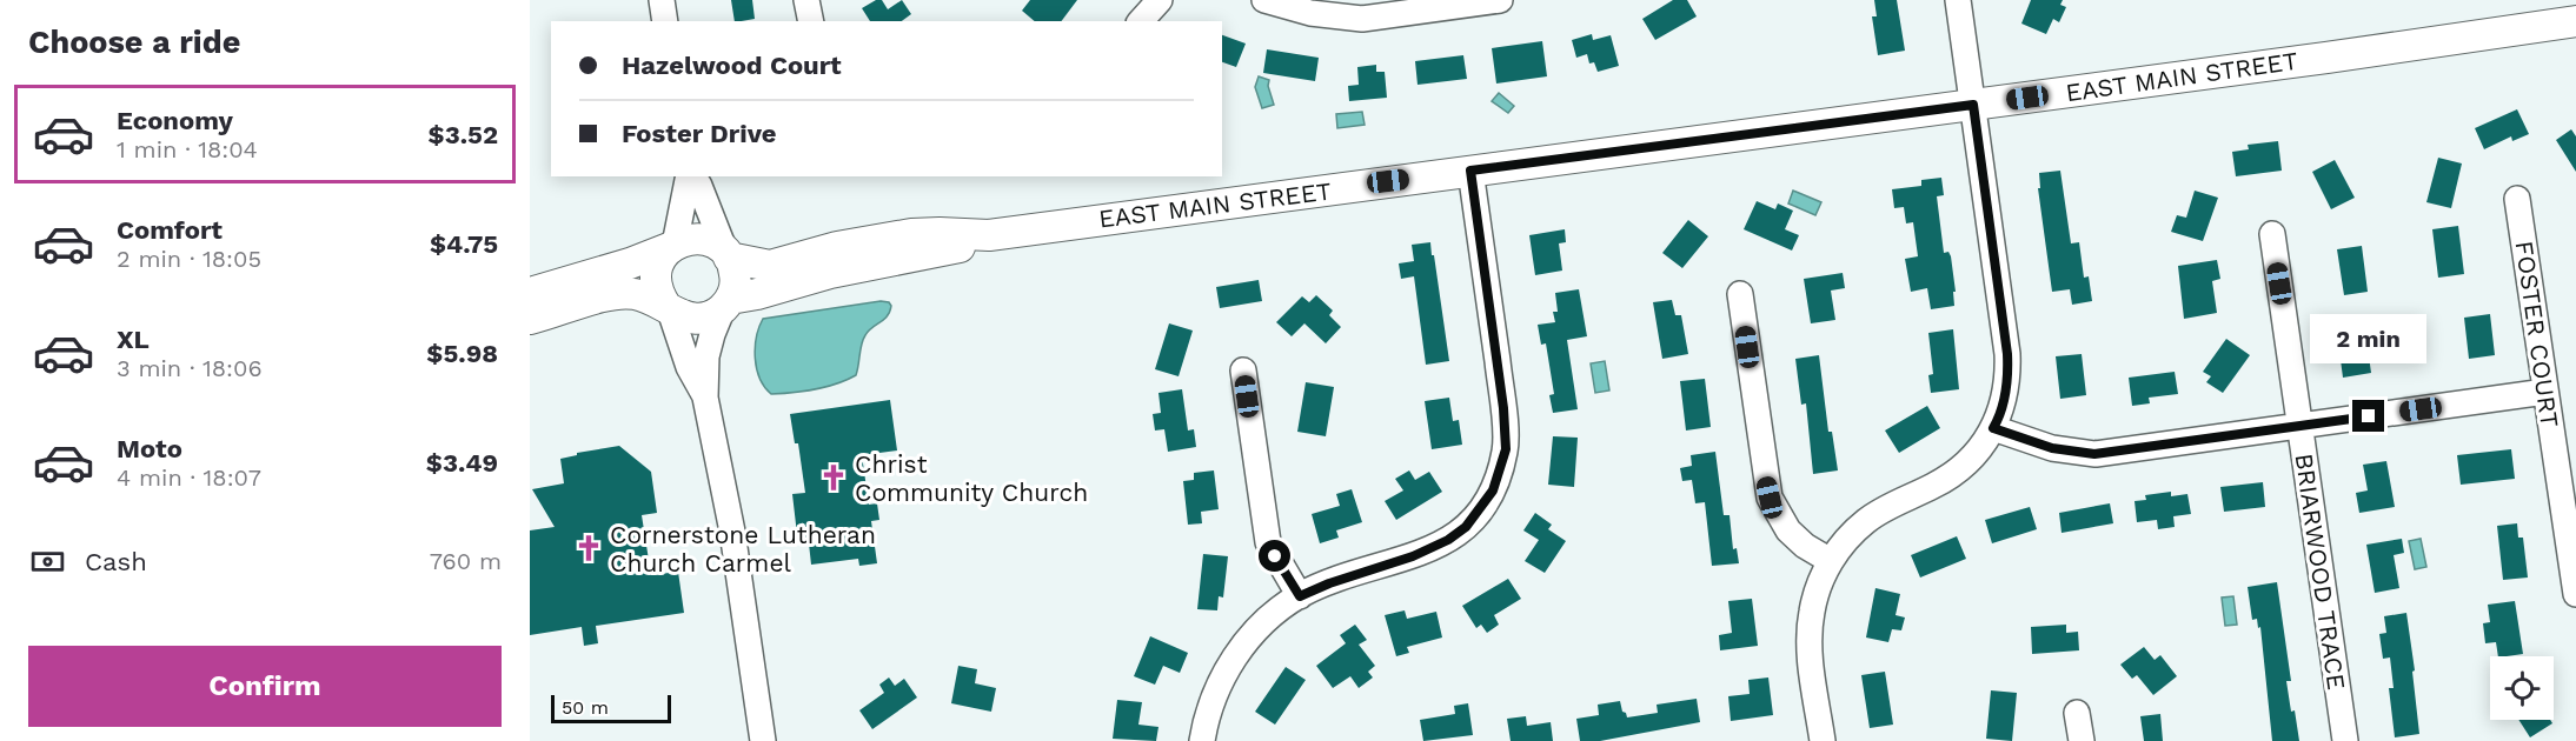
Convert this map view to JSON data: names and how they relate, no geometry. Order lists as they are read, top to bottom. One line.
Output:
{"streets":{"main road":["EAST MAIN STREET"],"street":["FOSTER COURT","BRIARWOOD TRACE"]},"places":{"church":["Christ Community Church","Cornerstone Lutheran Church Carmel"]},"scale_bar":"50 m","page":{"heading":"Choose a ride","banner":["Hazelwood Court","Foster Drive"],"list":[{"name":"Economy","note":"1 min · 18:04","value":"$3.52"},{"name":"Comfort","note":"2 min · 18:05","value":"$4.75"},{"name":"XL","note":"3 min · 18:06","value":"$5.98"},{"name":"Moto","note":"4 min · 18:07","value":"$3.49"}],"bubble":"2 min","pay":["Cash","760 m"],"buttons":"Confirm","scale":"50 m"}}
